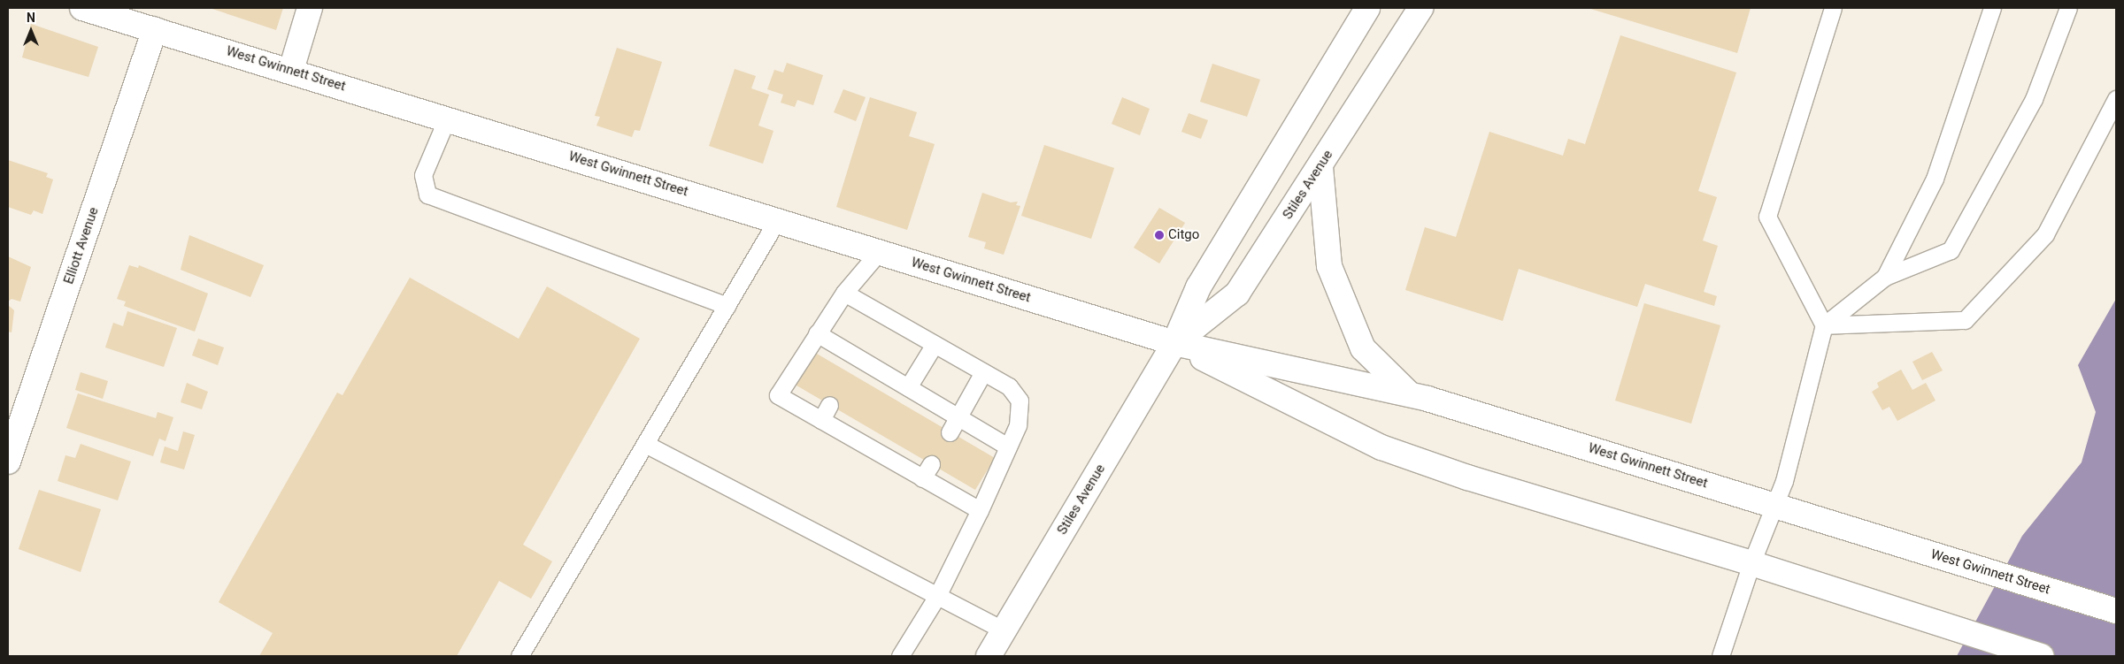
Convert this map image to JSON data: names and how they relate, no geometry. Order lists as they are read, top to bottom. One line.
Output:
{"streets":{"main road":["West Gwinnett Street","Stiles Avenue","Elliott Avenue"]},"crossings":[["West Gwinnett Street","Stiles Avenue"],["West Gwinnett Street","Elliott Avenue"]],"places":["Citgo"],"north":"top"}
